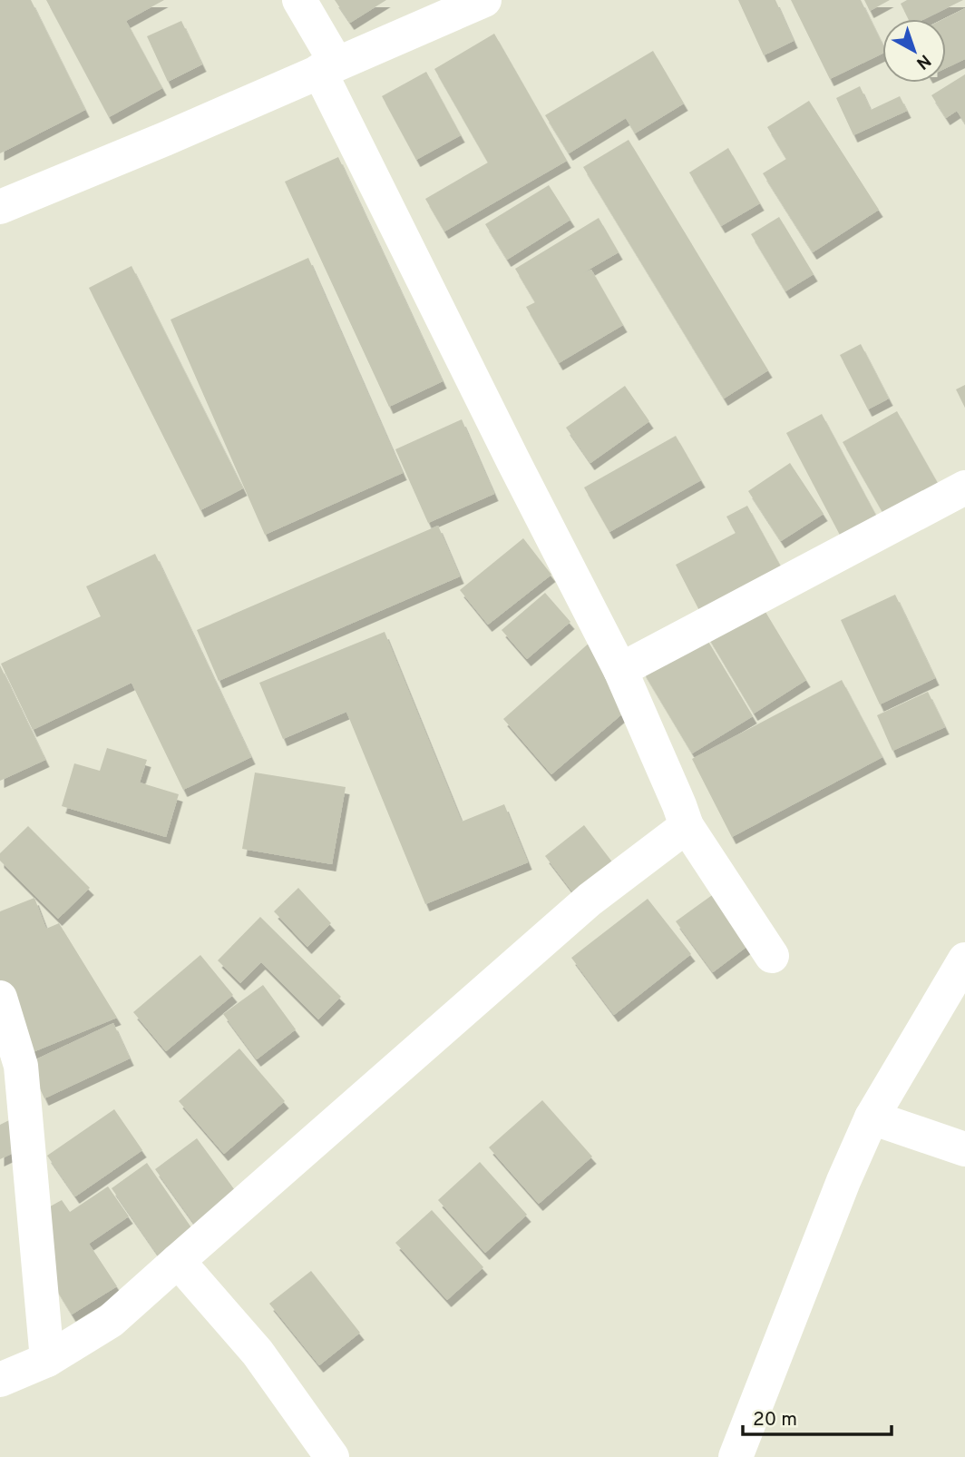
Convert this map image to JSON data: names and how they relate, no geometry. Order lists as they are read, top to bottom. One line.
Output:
{"scale_bar":"20 m","north":"bottom right"}
